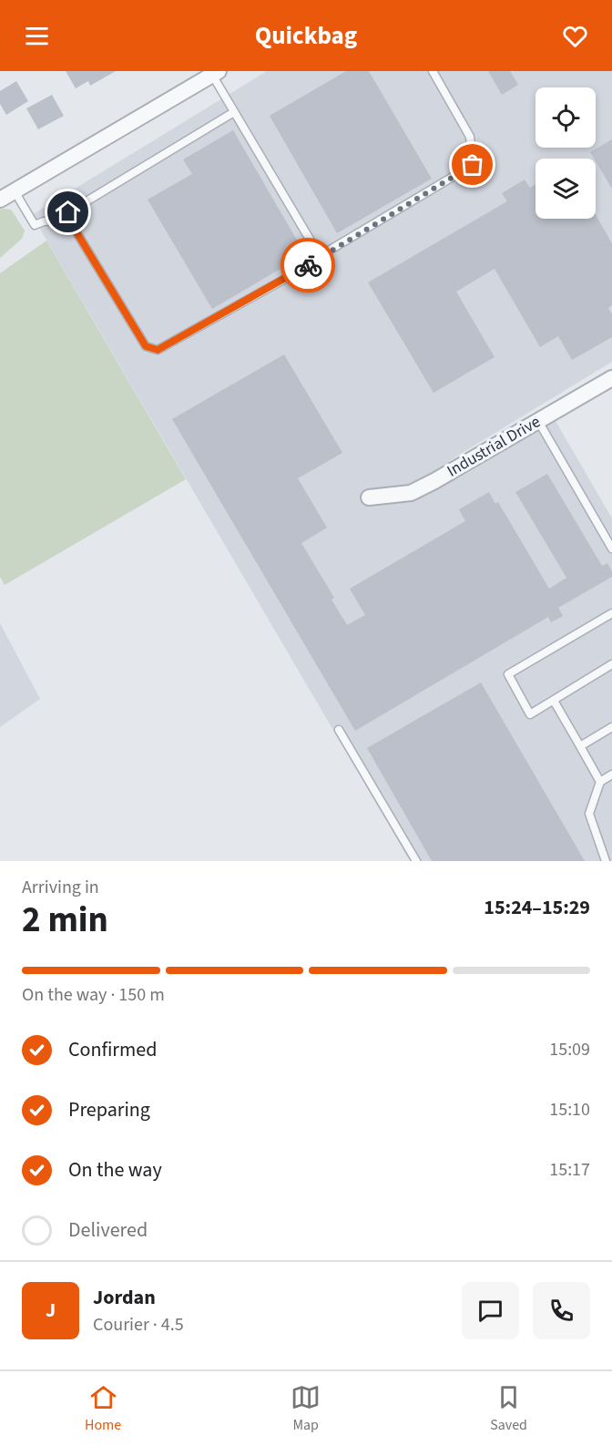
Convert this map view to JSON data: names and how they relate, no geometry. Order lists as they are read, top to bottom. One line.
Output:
{"streets":{"street":["Industrial Drive"]},"page":{"header":"Quickbag","heading":["2 min","Arriving in","15:24–15:29"],"panel":["Jordan","Courier · 4.5"],"bar":"On the way · 150 m","list":[["Confirmed","15:09"],["Preparing","15:10"],["On the way","15:17"],"Delivered"],"round":"J","tabs":["Home","Map","Saved"]}}
